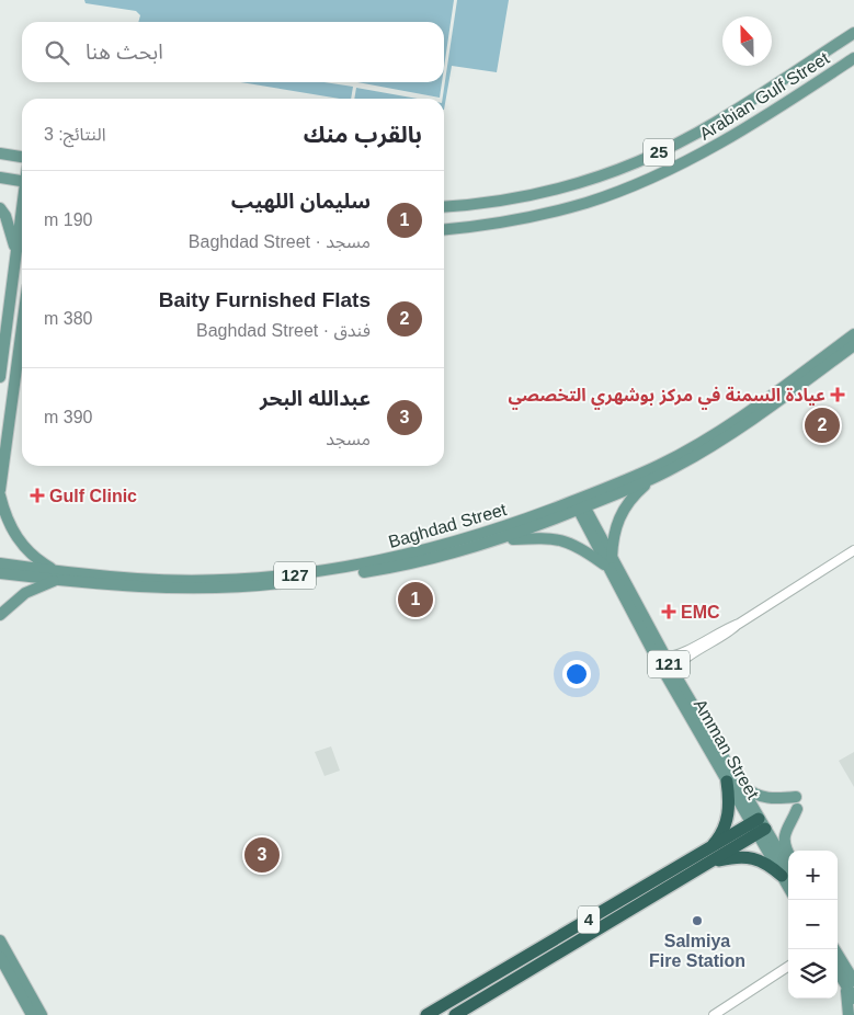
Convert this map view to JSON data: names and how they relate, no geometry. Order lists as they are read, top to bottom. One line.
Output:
{"streets":{"highway":["4"],"main road":["Arabian Gulf Street","25","Baghdad Street","127","121","Amman Street"]},"crossings":[["Baghdad Street","Amman Street"],["Amman Street","4"]],"places":{"health":["عيادة السمنة في مركز بوشهري التخصصي","Gulf Clinic","EMC"],"other":["Salmiya Fire Station"]},"north":"top","page":{"search":"ابحث هنا","heading":["بالقرب منك","النتائج: 3"],"list":[{"mark":"1","name":"سليمان اللهيب","note":"مسجد · Baghdad Street","value":"190 m"},{"mark":"2","name":"Baity Furnished Flats","note":"فندق · Baghdad Street","value":"380 m"},{"mark":"3","name":"عبدالله البحر","note":"مسجد","value":"390 m"}],"pins":["2","1","3"],"map_buttons":["+","−"]}}
